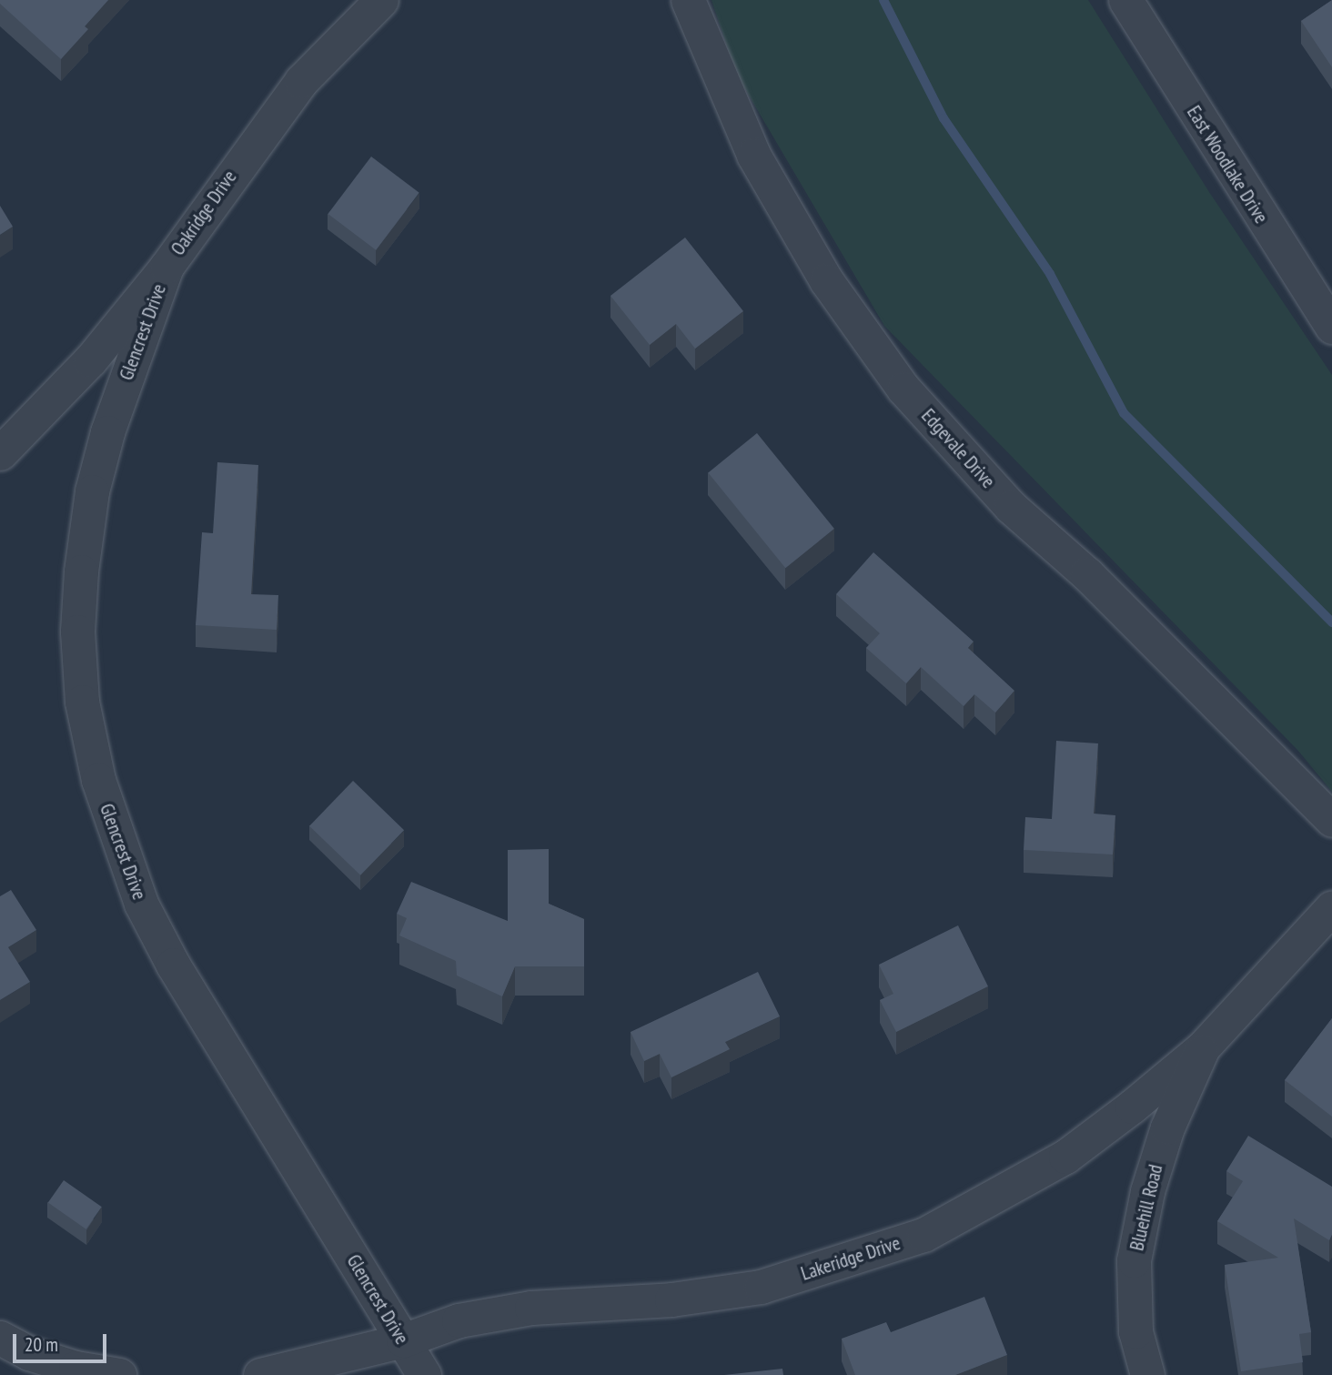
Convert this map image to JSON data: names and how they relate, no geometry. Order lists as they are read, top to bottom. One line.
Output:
{"streets":{"street":["East Woodlake Drive","Oakridge Drive","Glencrest Drive","Edgevale Drive","Bluehill Road","Lakeridge Drive"]},"crossings":[["Oakridge Drive","Glencrest Drive"],["Glencrest Drive","Lakeridge Drive"],["Bluehill Road","Lakeridge Drive"]],"scale_bar":"20 m"}
